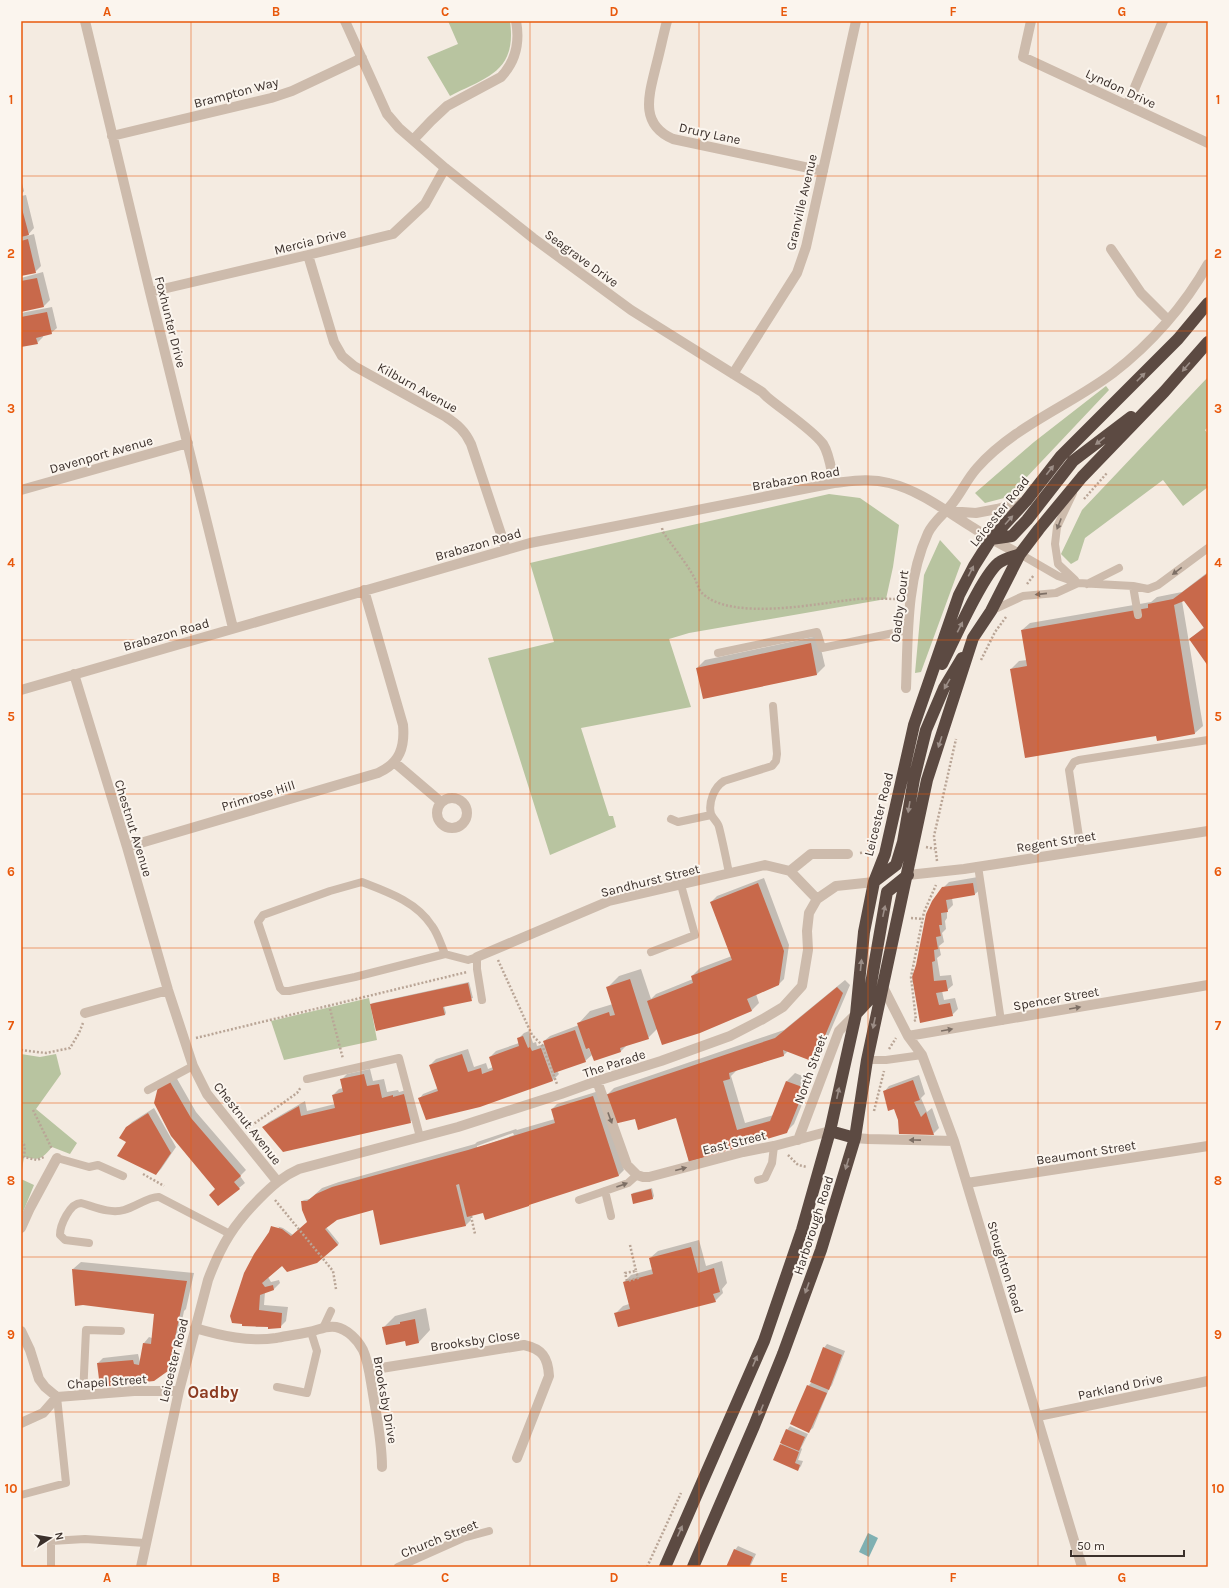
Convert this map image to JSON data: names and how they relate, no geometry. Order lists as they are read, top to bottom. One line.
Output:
{"streets":{"highway":["Leicester Road","Harborough Road"],"street":["Lyndon Drive","Brampton Way","Drury Lane","Granville Avenue","Mercia Drive","Seagrave Drive","Foxhunter Drive","Kilburn Avenue","Davenport Avenue","Brabazon Road","Oadby Court","Primrose Hill","Chestnut Avenue","Regent Street","Sandhurst Street","Spencer Street","The Parade","North Street","East Street","Beaumont Street","Stoughton Road","Brooksby Close","Chapel Street","Parkland Drive","Brooksby Drive"],"lane":["Church Street"]},"crossings":[["Brampton Way","Seagrave Drive"],["Brampton Way","Foxhunter Drive"],["Drury Lane","Granville Avenue"],["Granville Avenue","Seagrave Drive"],["Mercia Drive","Seagrave Drive"],["Mercia Drive","Foxhunter Drive"],["Mercia Drive","Kilburn Avenue"],["Seagrave Drive","Brabazon Road"],["Foxhunter Drive","Davenport Avenue"],["Foxhunter Drive","Brabazon Road"],["Kilburn Avenue","Brabazon Road"],["Brabazon Road","Leicester Road"],["Brabazon Road","Oadby Court"],["Brabazon Road","Primrose Hill"],["Brabazon Road","Chestnut Avenue"],["Leicester Road","Chestnut Avenue"],["Leicester Road","The Parade"],["Leicester Road","Harborough Road"],["Leicester Road","Chapel Street"],["Primrose Hill","Chestnut Avenue"],["Chestnut Avenue","The Parade"],["Regent Street","Harborough Road"],["Spencer Street","Stoughton Road"],["North Street","East Street"],["North Street","Harborough Road"],["East Street","Harborough Road"],["Beaumont Street","Stoughton Road"],["Harborough Road","Stoughton Road"],["Stoughton Road","Parkland Drive"],["Brooksby Close","Brooksby Drive"]],"one_way":["Spencer Street","East Street"],"districts":["Oadby"],"scale_bar":"50 m","north":"right","grid":{"columns":["A","B","C","D","E","F","G"],"rows":["1","2","3","4","5","6","7","8","9","10"]}}
